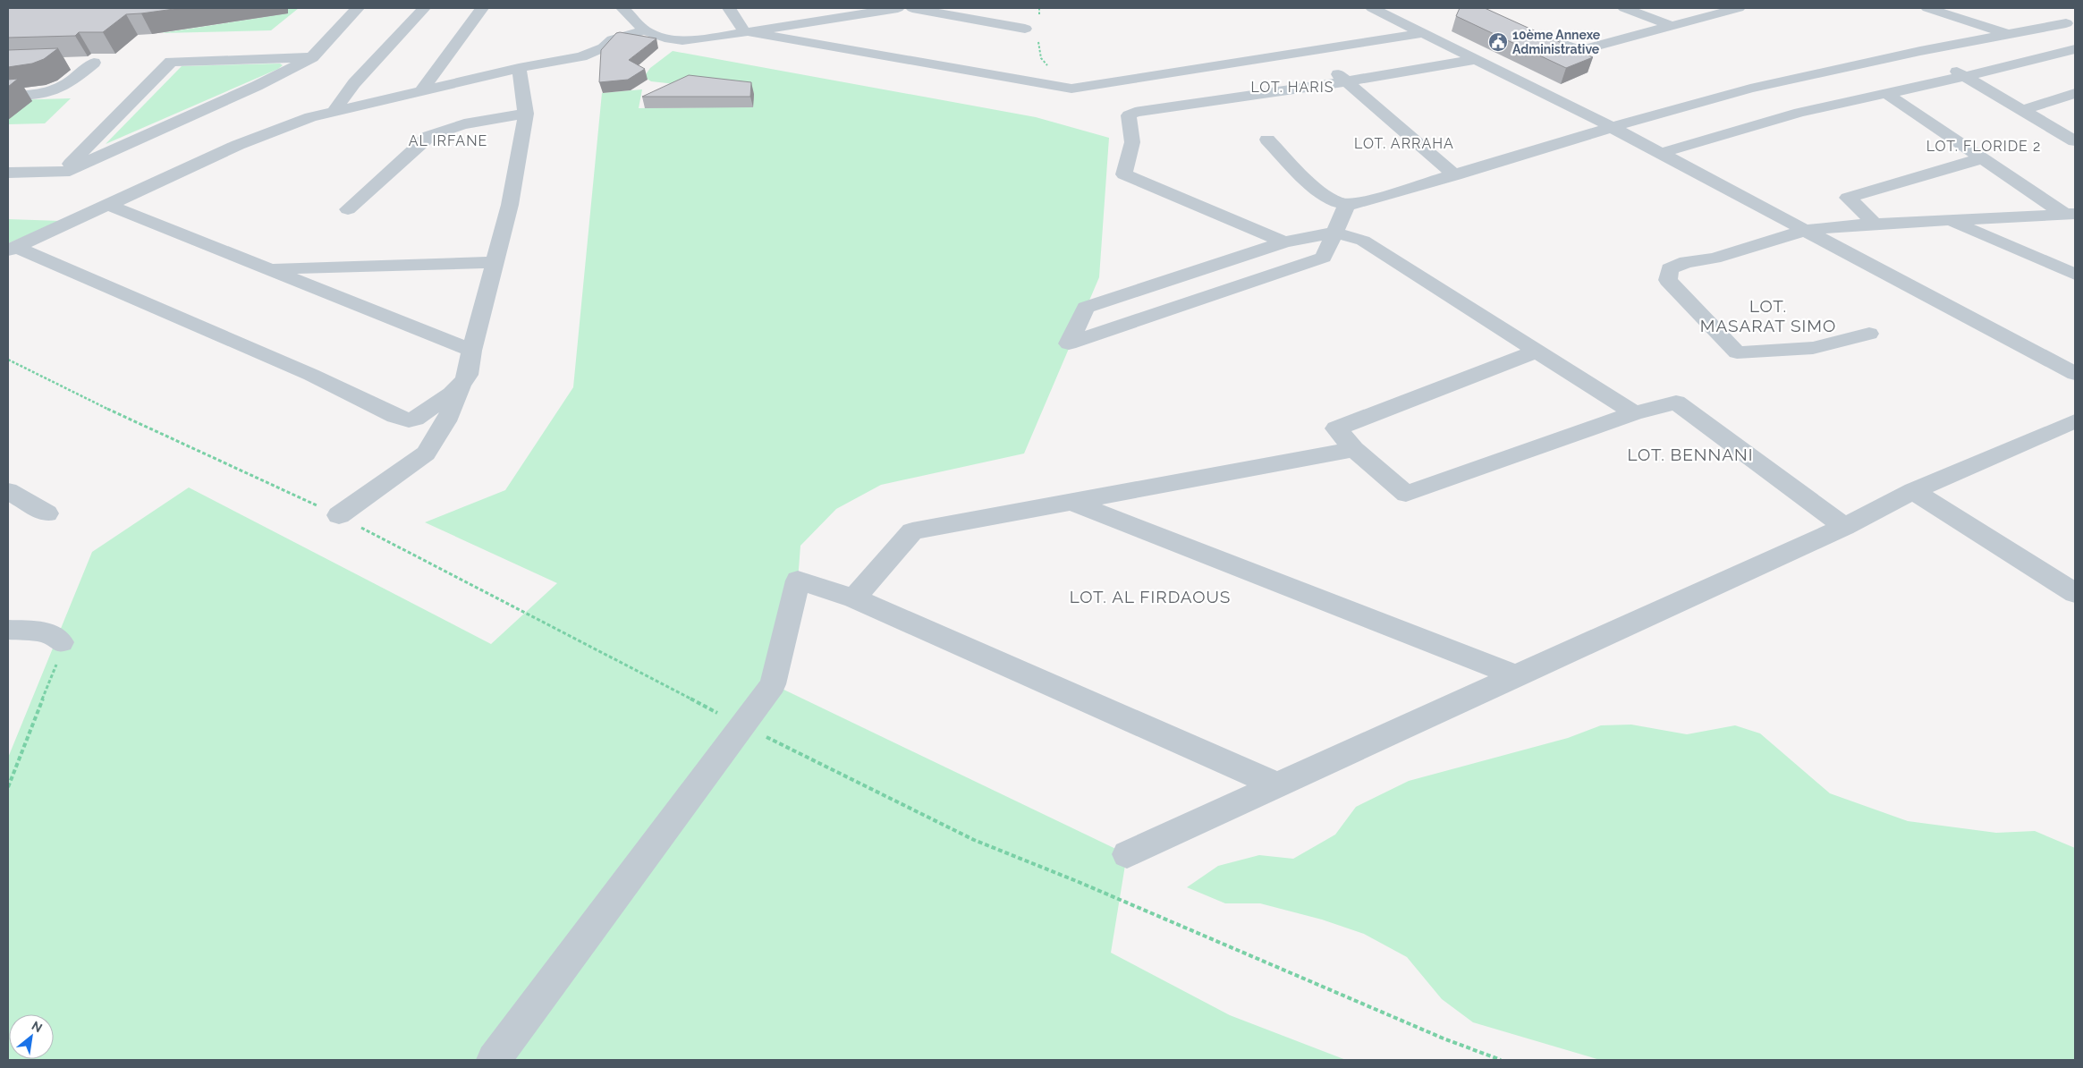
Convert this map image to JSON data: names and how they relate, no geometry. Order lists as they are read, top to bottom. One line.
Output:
{"districts":["LOT. HARIS","AL IRFANE","LOT. ARRAHA","LOT. FLORIDE 2","LOT. MASARAT SIMO","LOT. BENNANI","LOT. AL FIRDAOUS"],"places":{"public building":["10ème Annexe Administrative"]},"north":"top right"}
